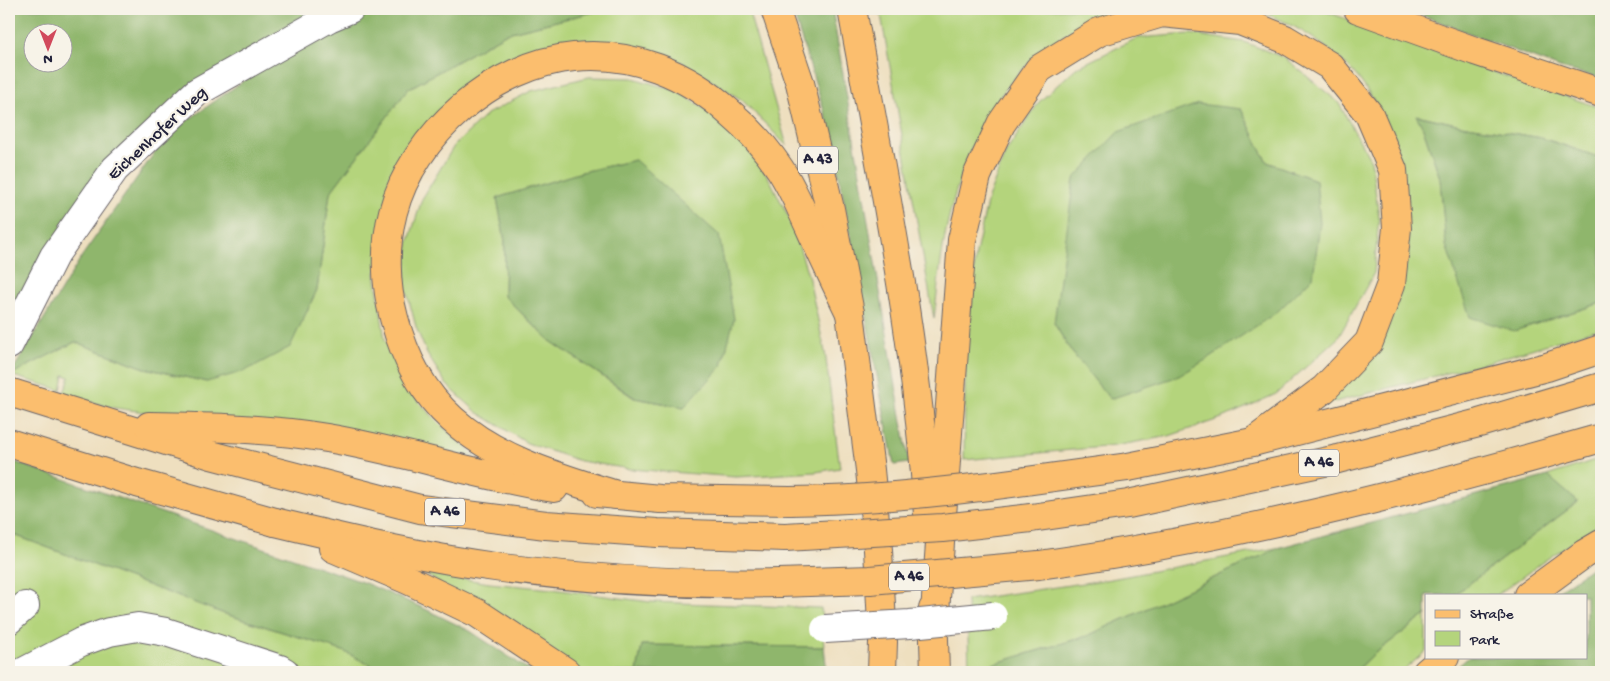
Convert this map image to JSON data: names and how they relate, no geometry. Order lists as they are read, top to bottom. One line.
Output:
{"streets":{"main road":["A 43","A 46"],"street":["Eichenhofer Weg"]},"legend":["Straße","Park"],"north":"bottom"}
